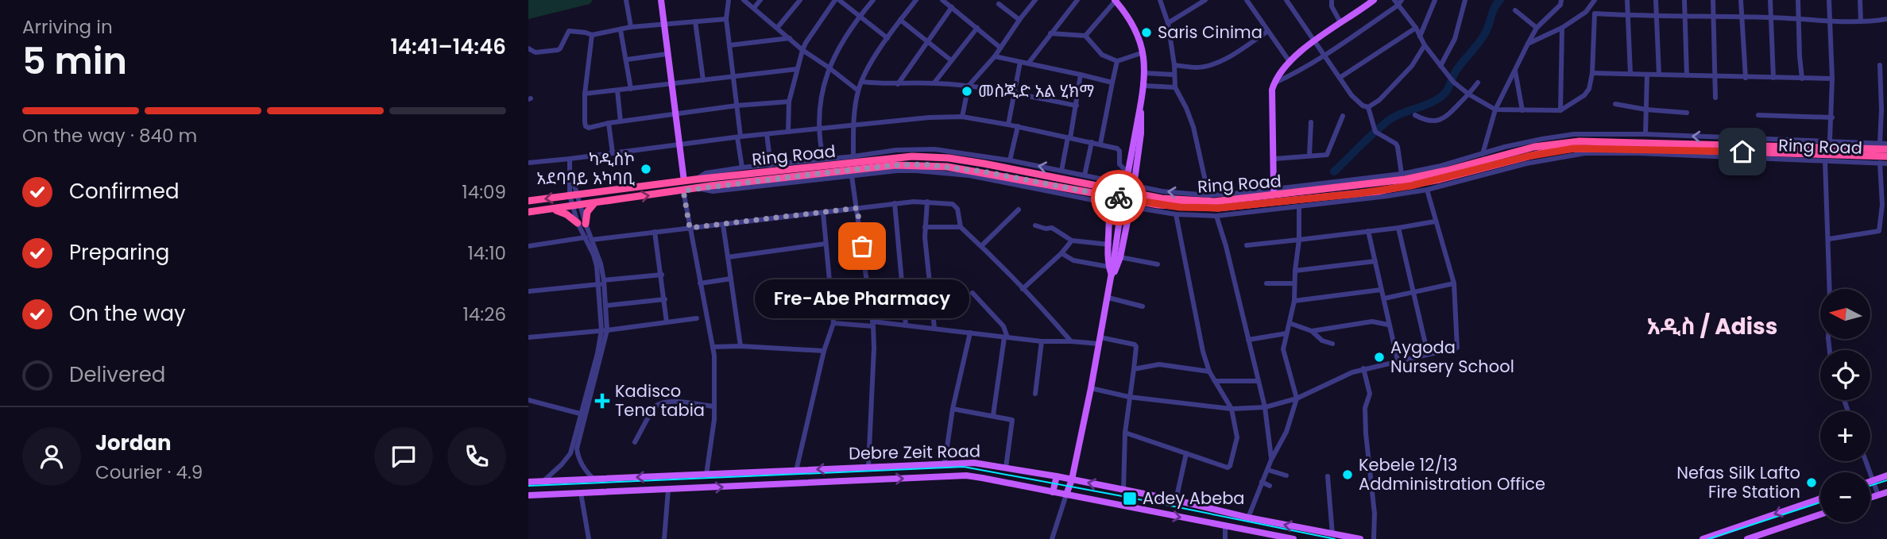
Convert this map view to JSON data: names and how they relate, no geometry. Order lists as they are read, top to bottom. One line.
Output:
{"streets":{"highway":["Ring Road"],"main road":["Debre Zeit Road"]},"districts":["አዲስ / Adiss"],"places":{"other":["Saris Cinima","መስጂድ አል ሂክማ","ካዲስኮ አደባባይ አካባቢ","Fre-Abe Pharmacy","Aygoda Nursery School","Kebele 12/13 Addministration Office","Nefas Silk Lafto Fire Station"],"health":["Kadisco Tena tabia"],"transit":["Adey Abeba"]},"north":"left","page":{"heading":["5 min","Arriving in","14:41–14:46"],"panel":["Jordan","Courier · 4.9"],"bar":"On the way · 840 m","list":[["Confirmed","14:09"],["Preparing","14:10"],["On the way","14:26"],"Delivered"],"bubble":"Fre-Abe Pharmacy","map_buttons":["+","−"]}}
